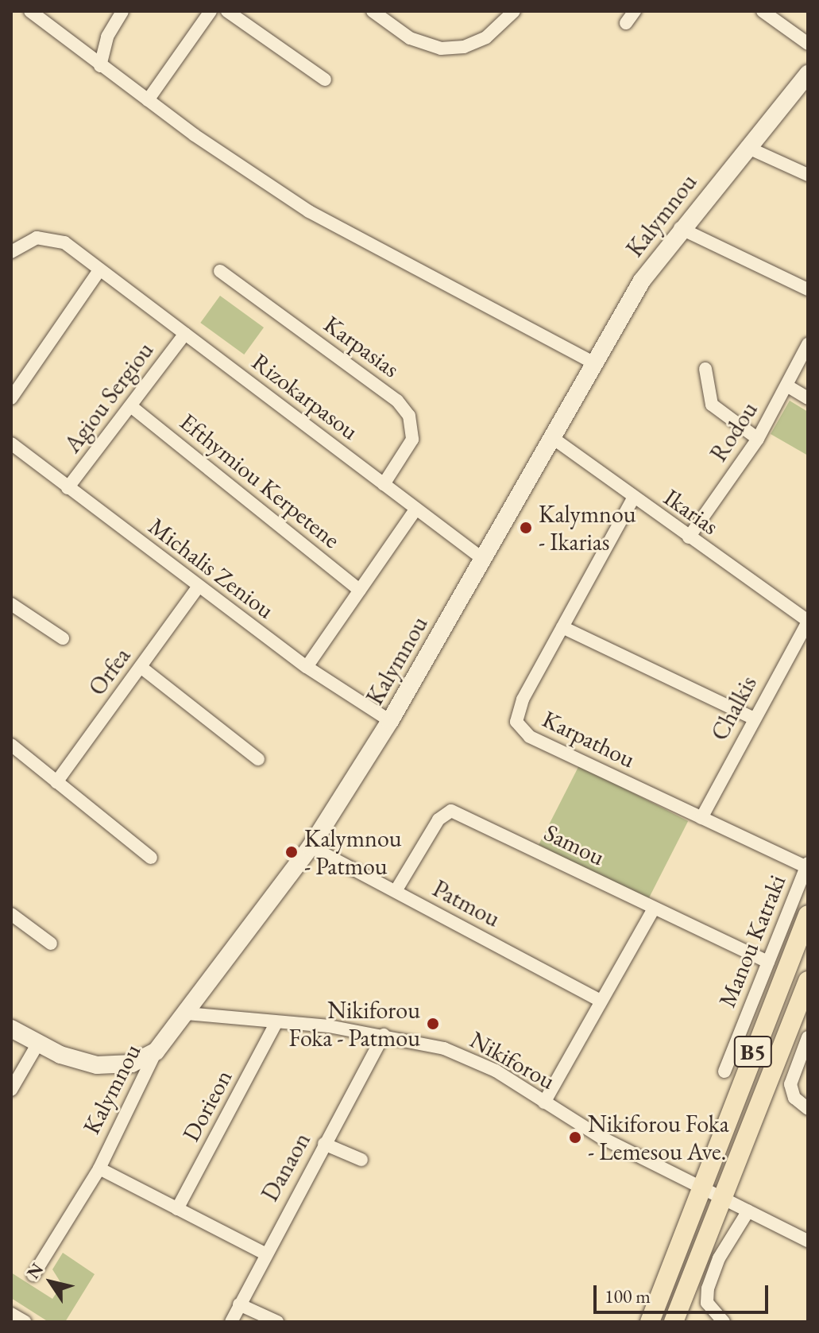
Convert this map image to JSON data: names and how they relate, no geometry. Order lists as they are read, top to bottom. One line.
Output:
{"streets":{"main road":["B5"],"street":["Kalymnou","Karpasias","Rizokarpasou","Agiou Sergiou","Rodou","Efthymiou Kerpetene","Ikarias","Michalis Zeniou","Orfea","Chalkis","Karpathou","Samou","Patmou","Manou Katraki","Nikiforou","Dorieon","Danaon"]},"crossings":[["Kalymnou","Rizokarpasou"],["Kalymnou","Ikarias"],["Kalymnou","Michalis Zeniou"],["Kalymnou","Patmou"],["Kalymnou","Nikiforou"],["Karpasias","Rizokarpasou"],["Rizokarpasou","Agiou Sergiou"],["Agiou Sergiou","Efthymiou Kerpetene"],["Agiou Sergiou","Michalis Zeniou"],["Rodou","Ikarias"],["Ikarias","Chalkis"],["Ikarias","Karpathou"],["Michalis Zeniou","Orfea"],["Chalkis","Karpathou"],["Karpathou","Manou Katraki"],["Samou","Patmou"],["Samou","Manou Katraki"],["B5","Nikiforou"],["Nikiforou","Dorieon"],["Nikiforou","Danaon"]],"places":["Kalymnou - Ikarias","Kalymnou - Patmou","Nikiforou Foka - Patmou","Nikiforou Foka - Lemesou Ave."],"scale_bar":"100 m","north":"top left"}
